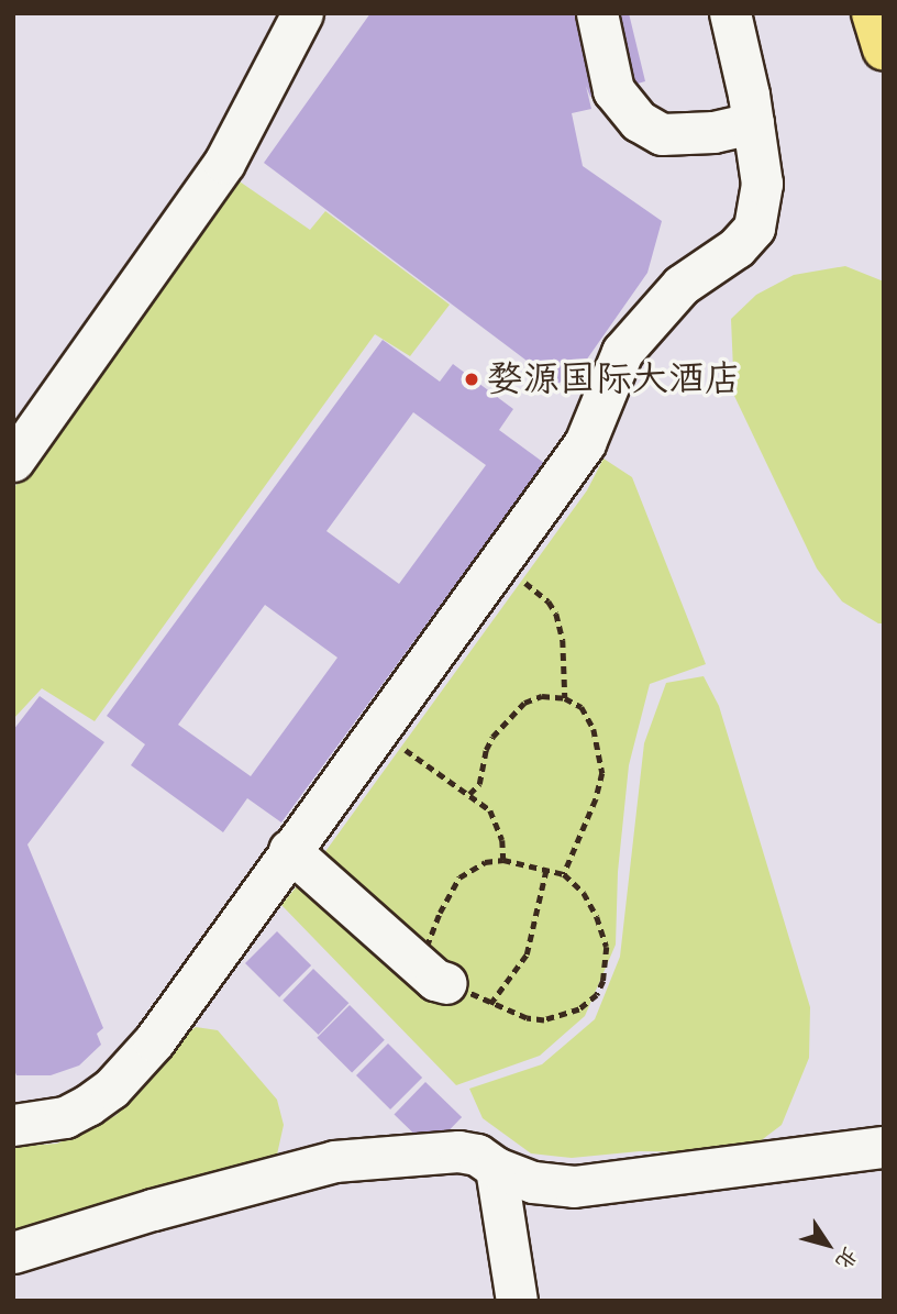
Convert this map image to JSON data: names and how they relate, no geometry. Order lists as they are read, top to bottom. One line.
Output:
{"places":["婺源国际大酒店"],"north":"bottom right"}
